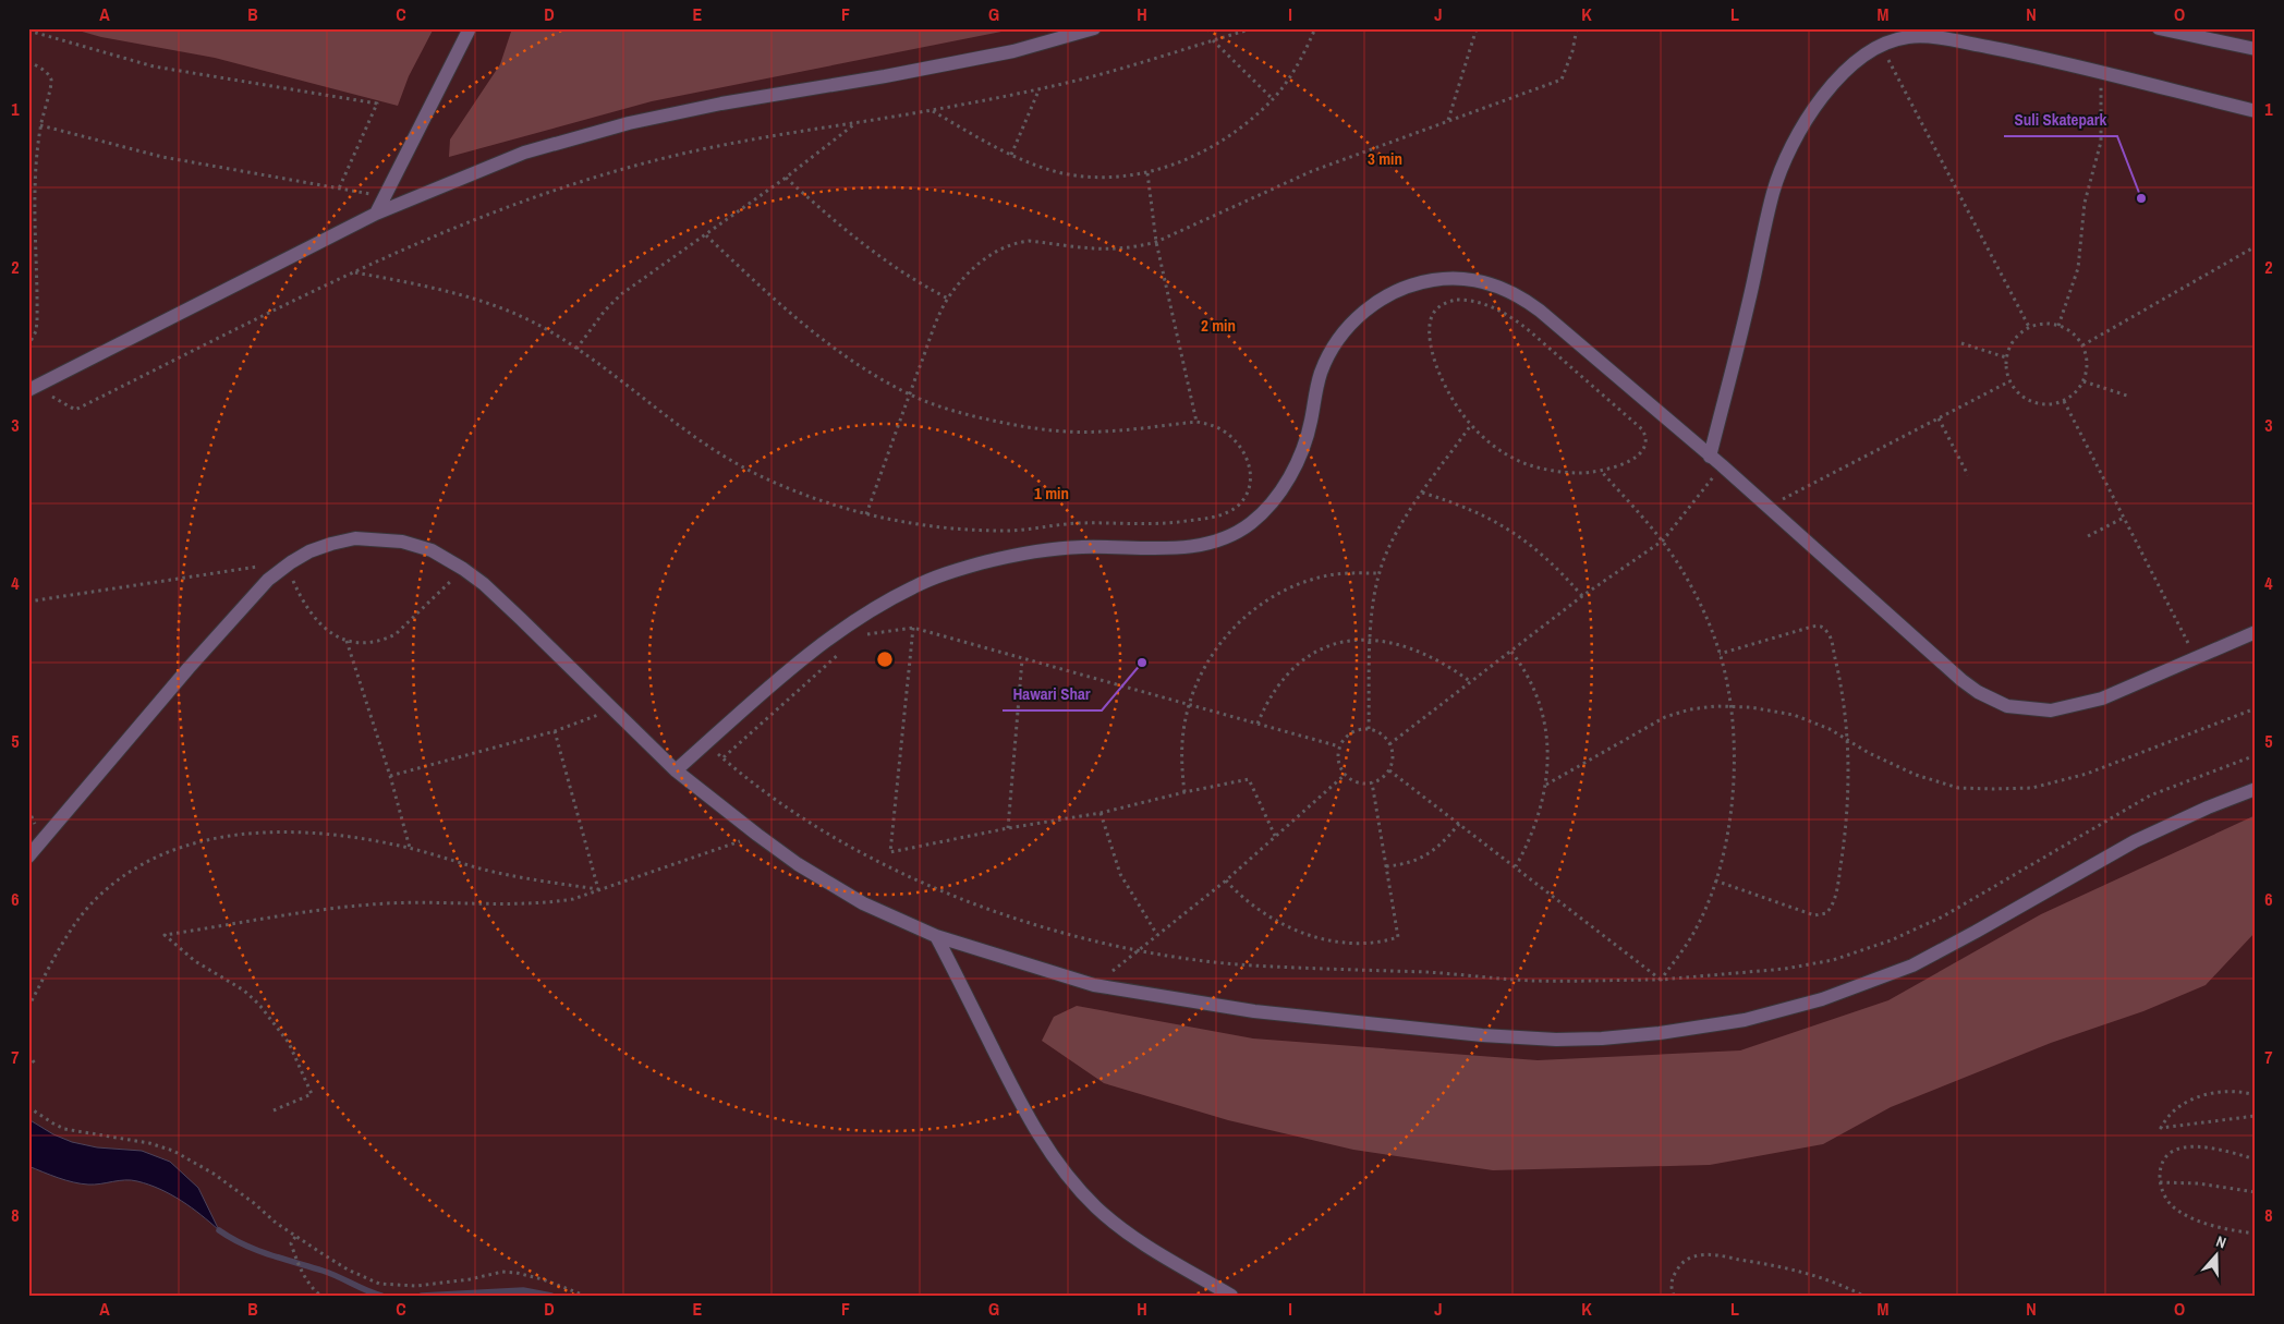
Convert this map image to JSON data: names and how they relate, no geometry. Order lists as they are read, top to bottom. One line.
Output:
{"places":["Suli Skatepark","Hawari Shar"],"north":"top","grid":{"columns":["A","B","C","D","E","F","G","H","I","J","K","L","M","N","O"],"rows":["1","2","3","4","5","6","7","8"]},"rings":["3 min","2 min","1 min"]}
